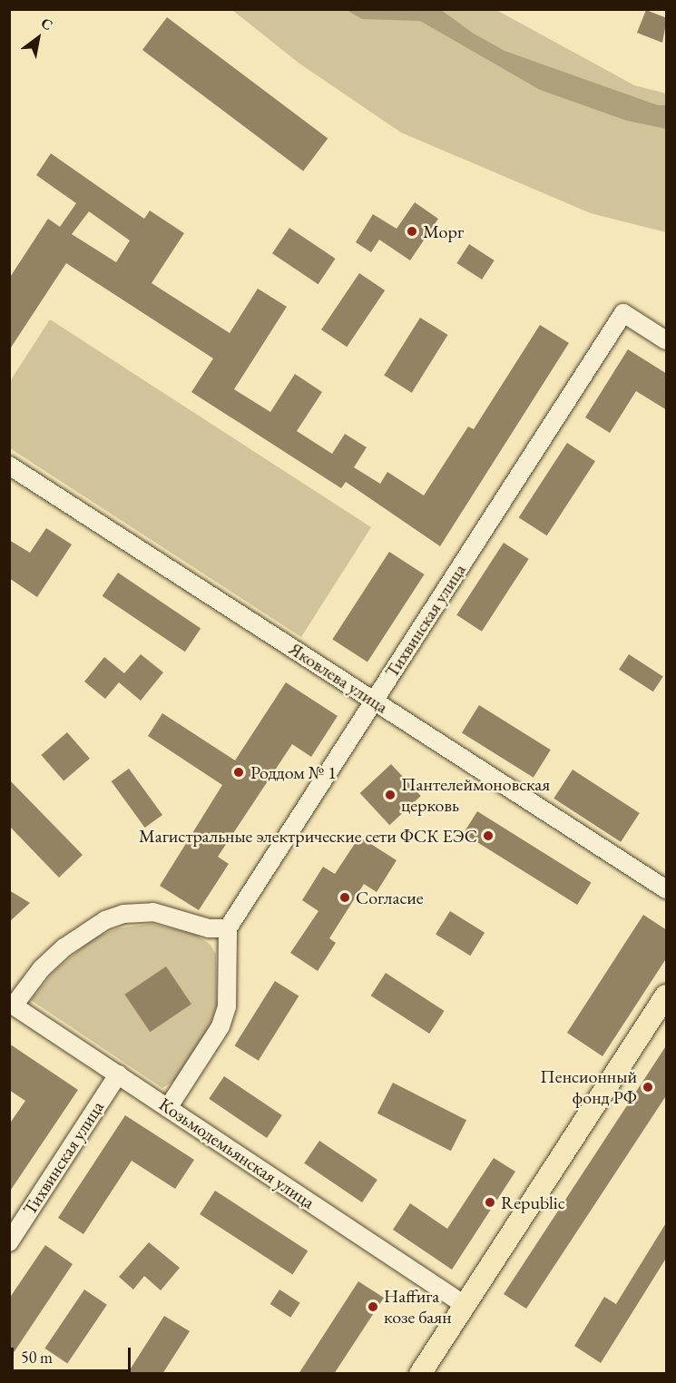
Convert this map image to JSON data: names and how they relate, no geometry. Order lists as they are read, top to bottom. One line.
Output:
{"streets":{"street":["Тихвинская улица","Яковлева улица","Козьмодемьянская улица"]},"crossings":[["Тихвинская улица","Яковлева улица"],["Тихвинская улица","Козьмодемьянская улица"]],"places":["Морг","Роддом № 1","Пантелеймоновская церковь","Магистральные электрические сети ФСК ЕЭС","Согласие","Пенсионный фонд РФ","Republic","Наffига козе баян"],"scale_bar":"50 m","north":"top right"}
